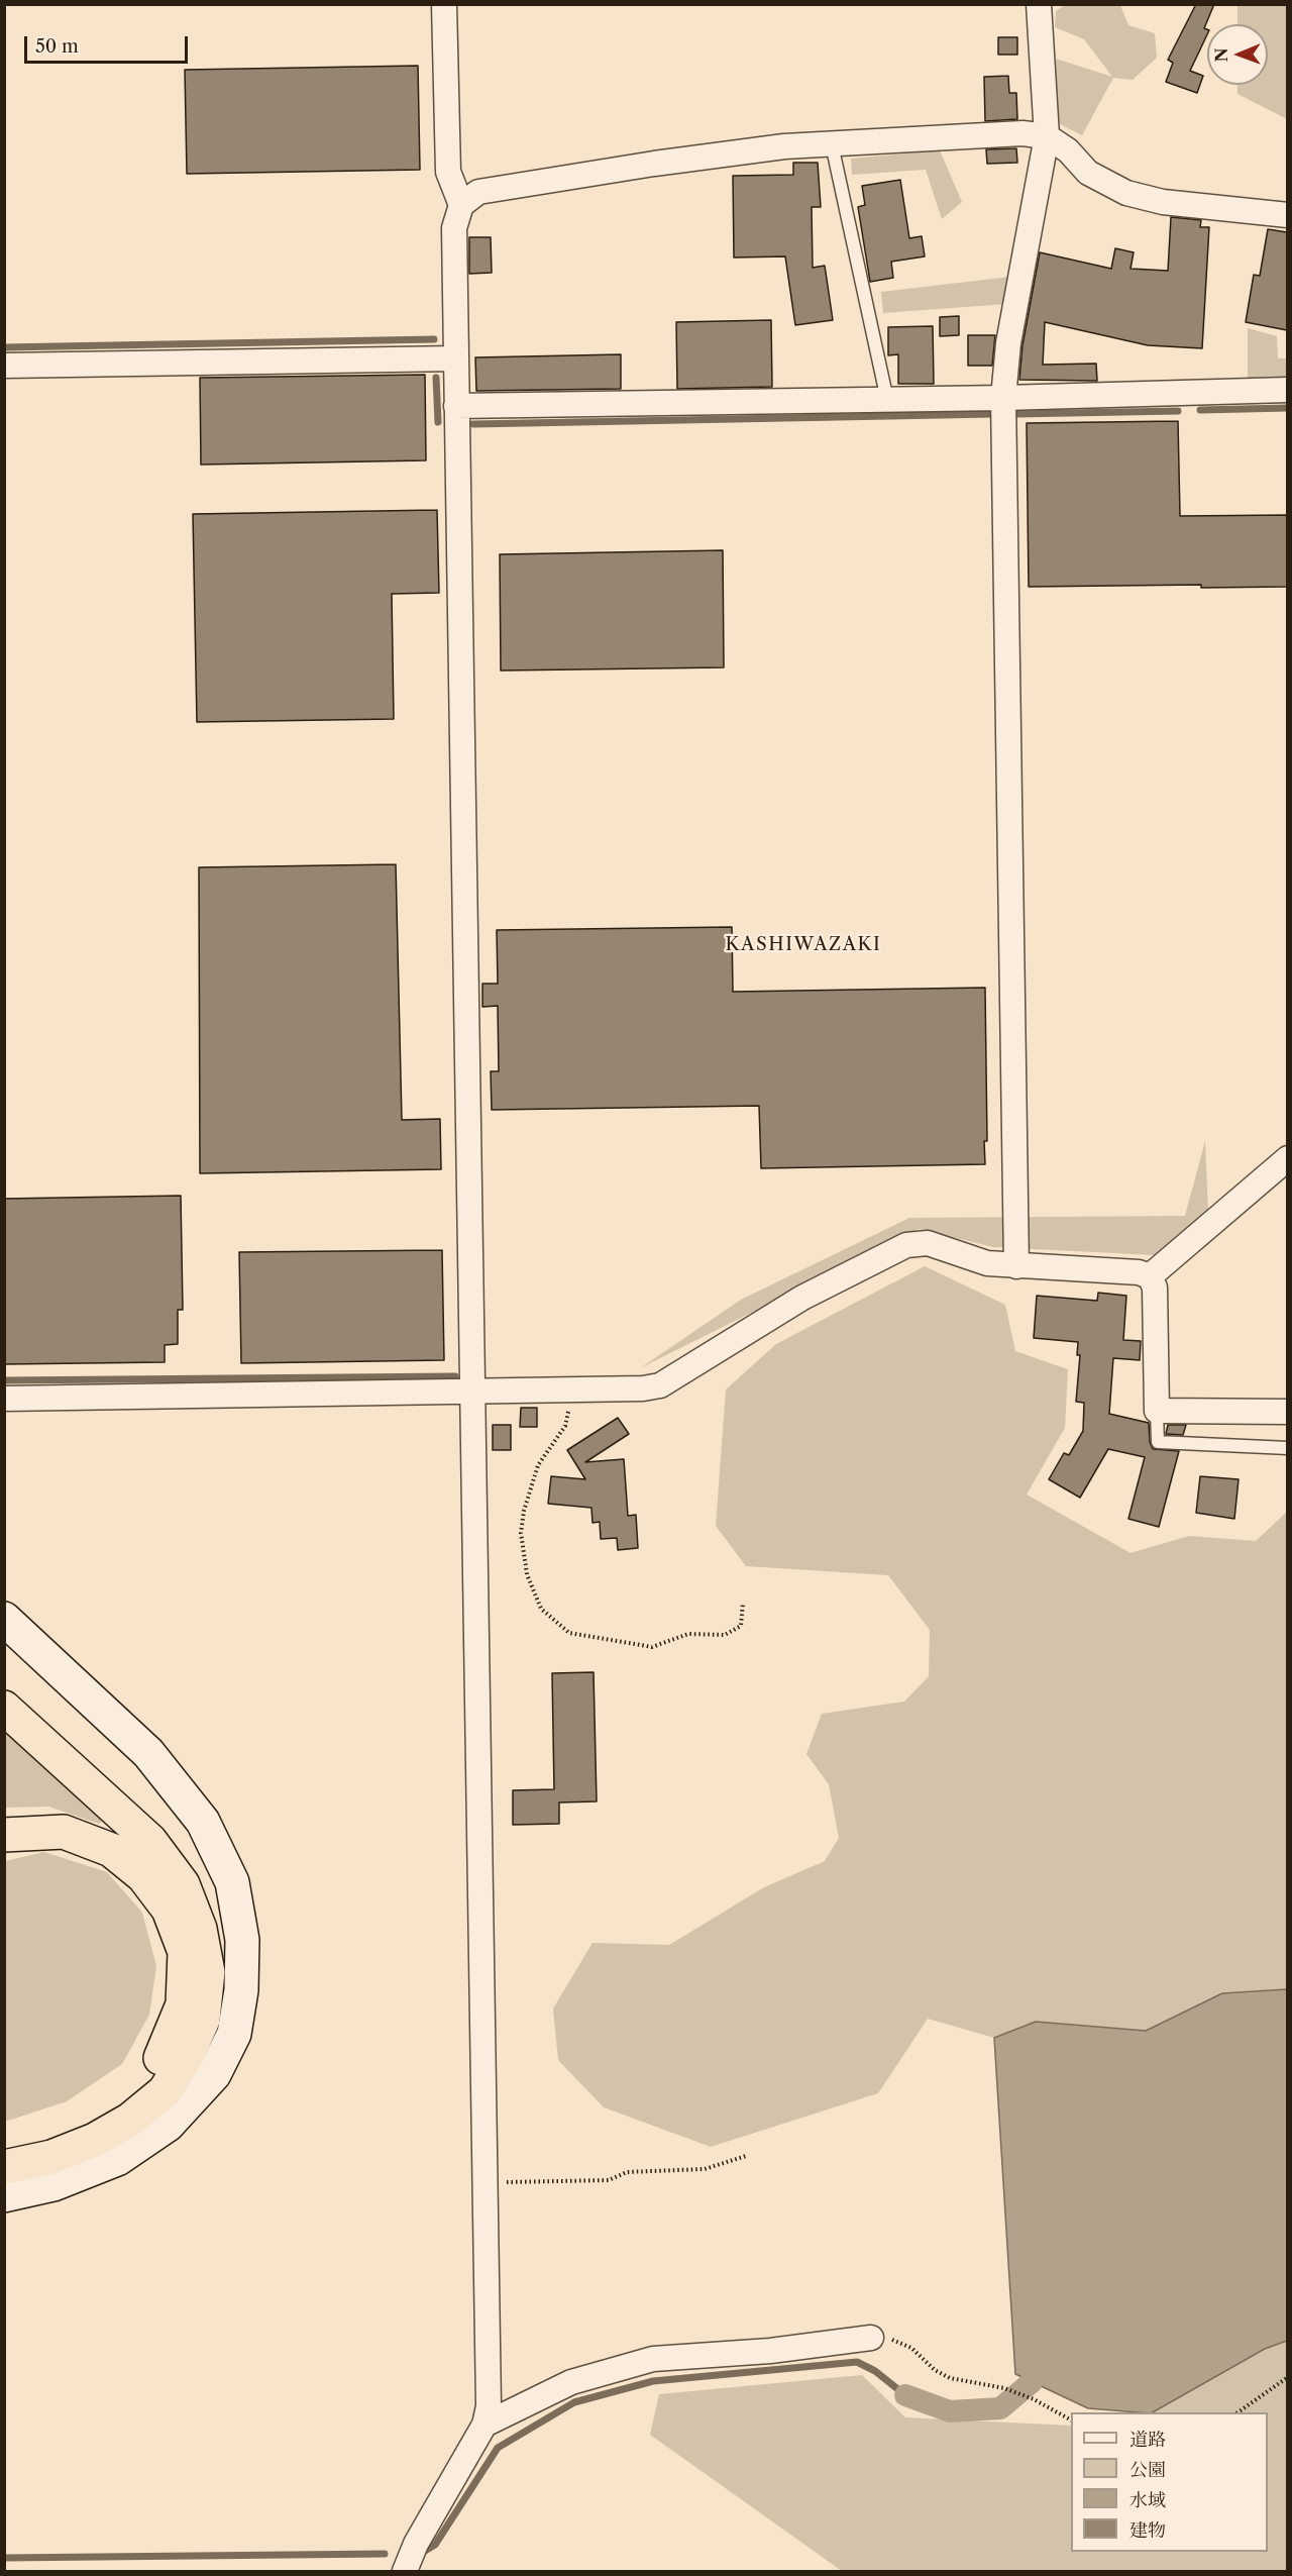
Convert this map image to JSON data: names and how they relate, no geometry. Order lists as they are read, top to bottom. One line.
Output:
{"districts":["KASHIWAZAKI"],"legend":["道路","公園","水域","建物"],"scale_bar":"50 m","north":"left"}
